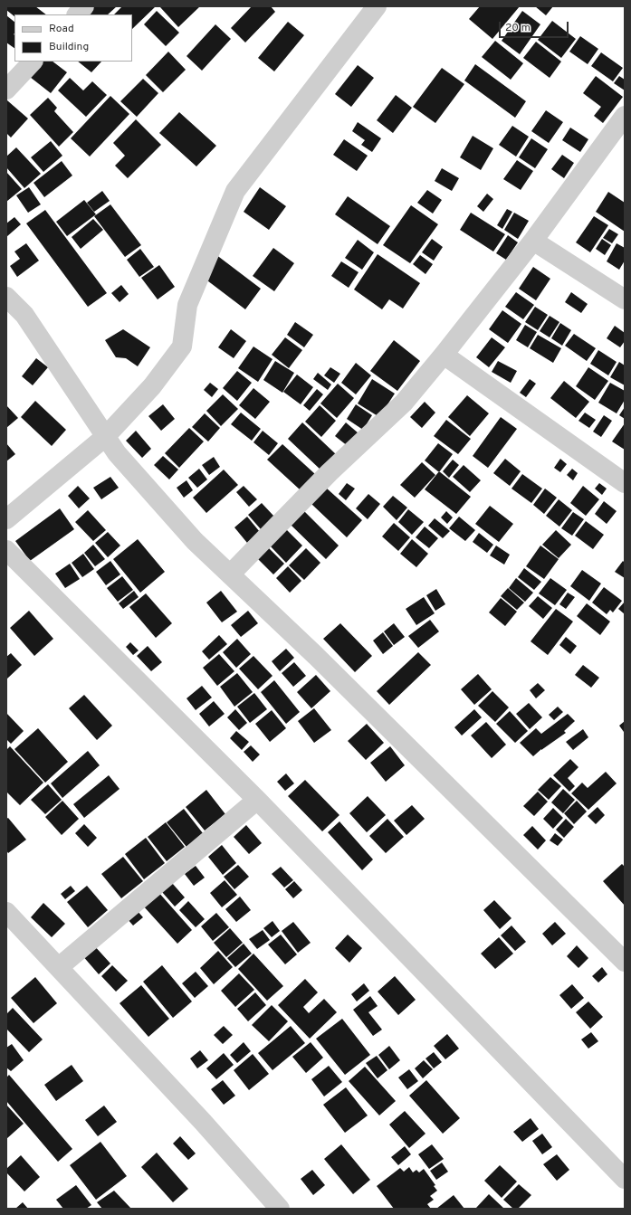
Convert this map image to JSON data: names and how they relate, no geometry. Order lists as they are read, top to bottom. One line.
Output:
{"legend":["Road","Building"],"scale_bar":"20 m"}
